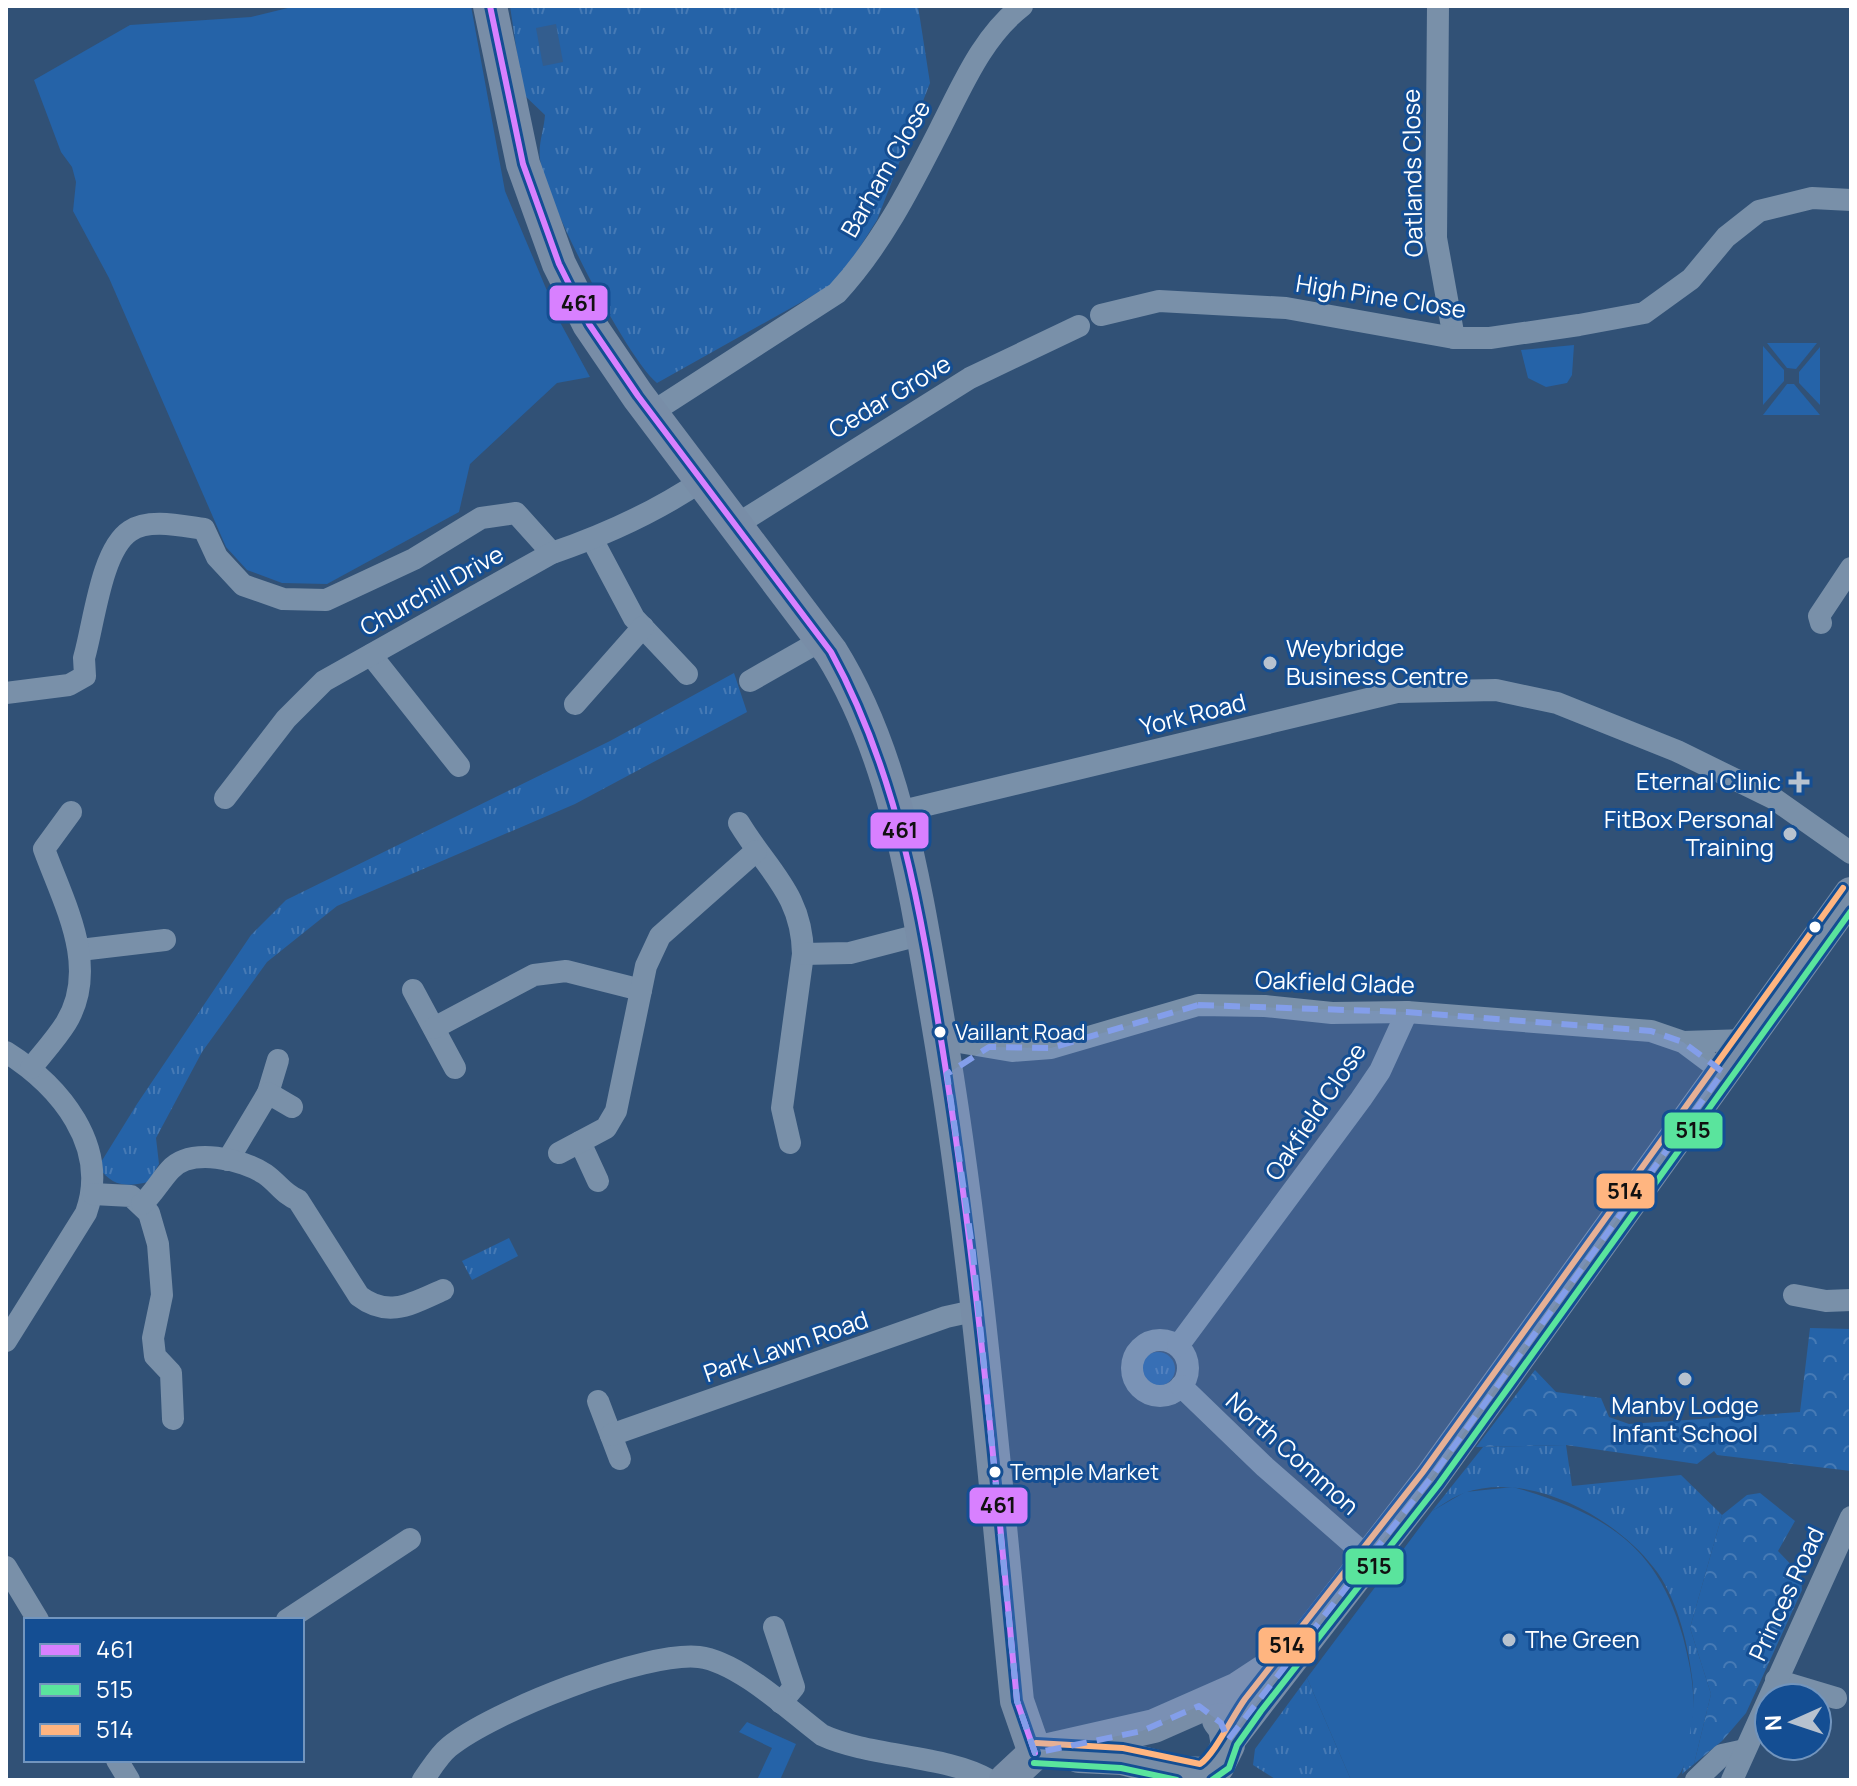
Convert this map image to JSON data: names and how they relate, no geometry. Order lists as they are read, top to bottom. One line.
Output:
{"streets":{"street":["Barham Close","Oatlands Close","High Pine Close","Cedar Grove","Churchill Drive","York Road","Oakfield Glade","Oakfield Close","Park Lawn Road","North Common","Princes Road"]},"crossings":[["Oatlands Close","High Pine Close"],["Oakfield Glade","Oakfield Close"],["Oakfield Close","North Common"]],"places":{"other":["Weybridge Business Centre","FitBox Personal Training","Vaillant Road","Manby Lodge Infant School","Temple Market","The Green"],"health":["Eternal Clinic"]},"lines":["transit line 461","transit line 514","transit line 515"],"legend":["461","515","514"],"north":"left"}
